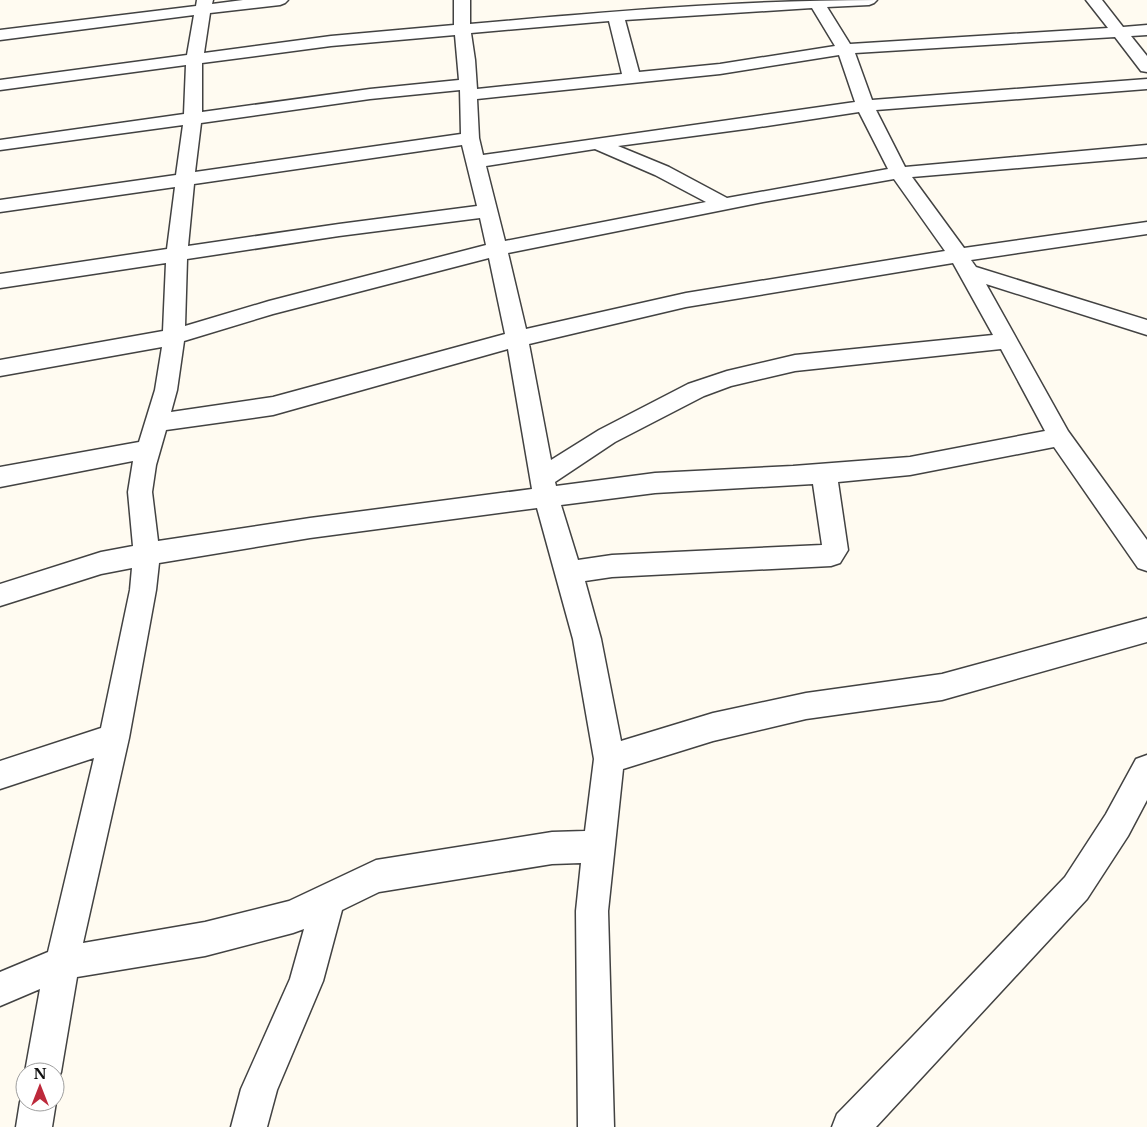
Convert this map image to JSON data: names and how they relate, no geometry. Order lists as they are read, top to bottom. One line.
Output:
{"north":"top"}
